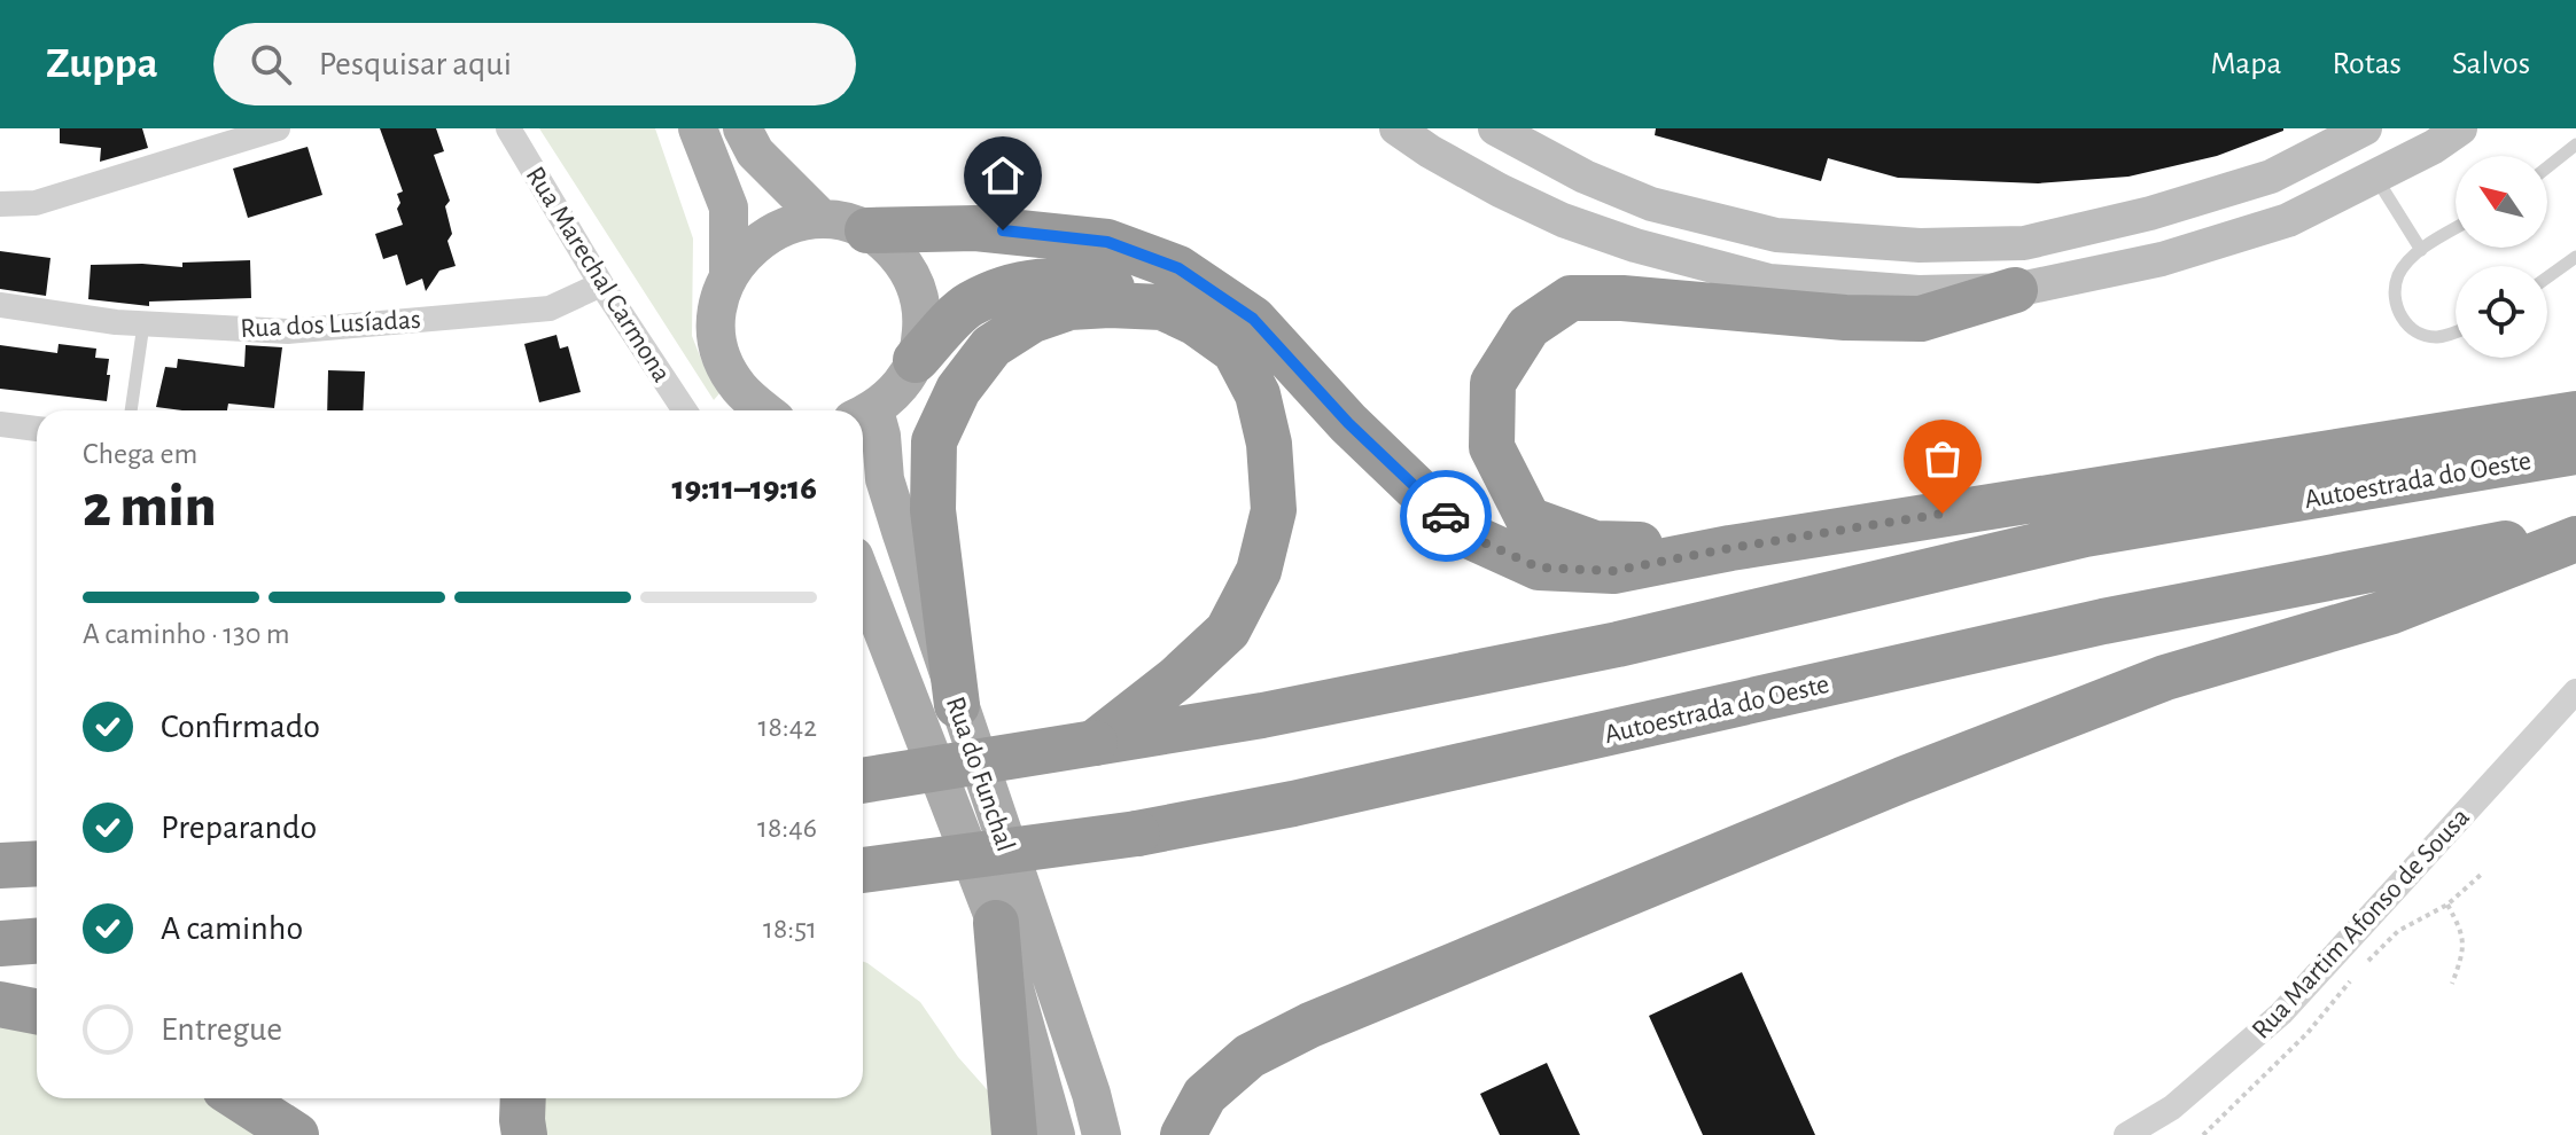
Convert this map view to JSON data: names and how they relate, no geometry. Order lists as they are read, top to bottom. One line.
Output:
{"streets":{"highway":["Autoestrada do Oeste"],"main road":["Rua do Funchal"],"street":["Rua Marechal Carmona","Rua dos Lusíadas","Rua Martim Afonso de Sousa"]},"crossings":[["Rua Marechal Carmona","Rua dos Lusíadas"]],"north":"top left","page":{"header":"Zuppa","search":"Pesquisar aqui","nav":["Mapa","Rotas","Salvos"],"heading":["2 min","Chega em","19:11–19:16"],"bar":"A caminho · 130 m","list":[["Confirmado","18:42"],["Preparando","18:46"],["A caminho","18:51"],"Entregue"]}}
